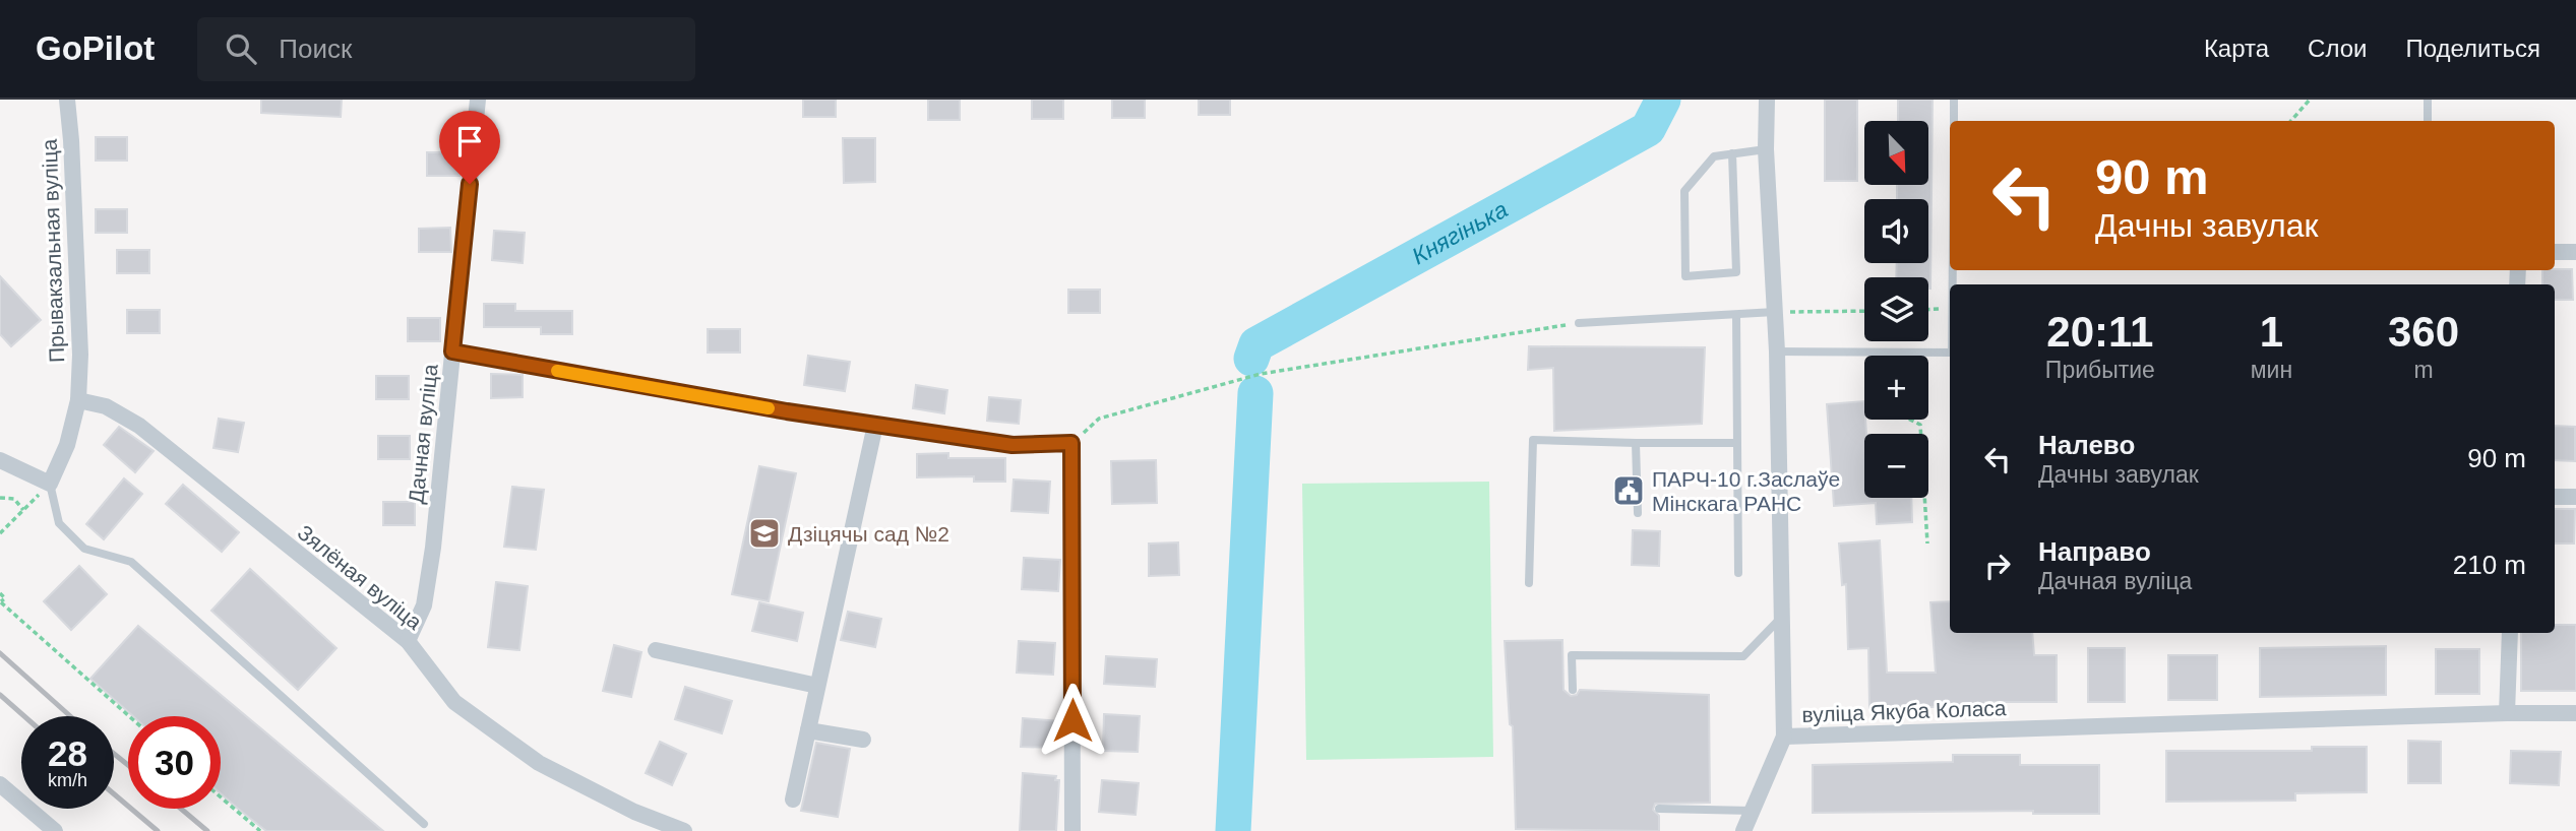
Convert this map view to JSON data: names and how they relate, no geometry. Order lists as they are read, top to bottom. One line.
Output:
{"streets":{"street":["Прывакзальная вуліца","Дачная вуліца","Зялёная вуліца","вуліца Якуба Коласа"]},"crossings":[["Прывакзальная вуліца","Зялёная вуліца"],["Дачная вуліца","Зялёная вуліца"]],"water":["Княгінька"],"places":{"public building":["ПАРЧ-10 г.Заслаўе Мінскага РАНС"],"school or university":["Дзіцячы сад №2"]},"north":"bottom right","page":{"header":"GoPilot","search":"Поиск","nav":["Карта","Слои","Поделиться"],"map_buttons":["+","−"],"turn":["90 m","Дачны завулак"],"eta":["20:11","Прибытие","1","мин","360","m"],"list":[{"name":"Налево","note":"Дачны завулак","value":"90 m"},{"name":"Направо","note":"Дачная вуліца","value":"210 m"}],"speed":"28 km/h","limit":"30"}}
